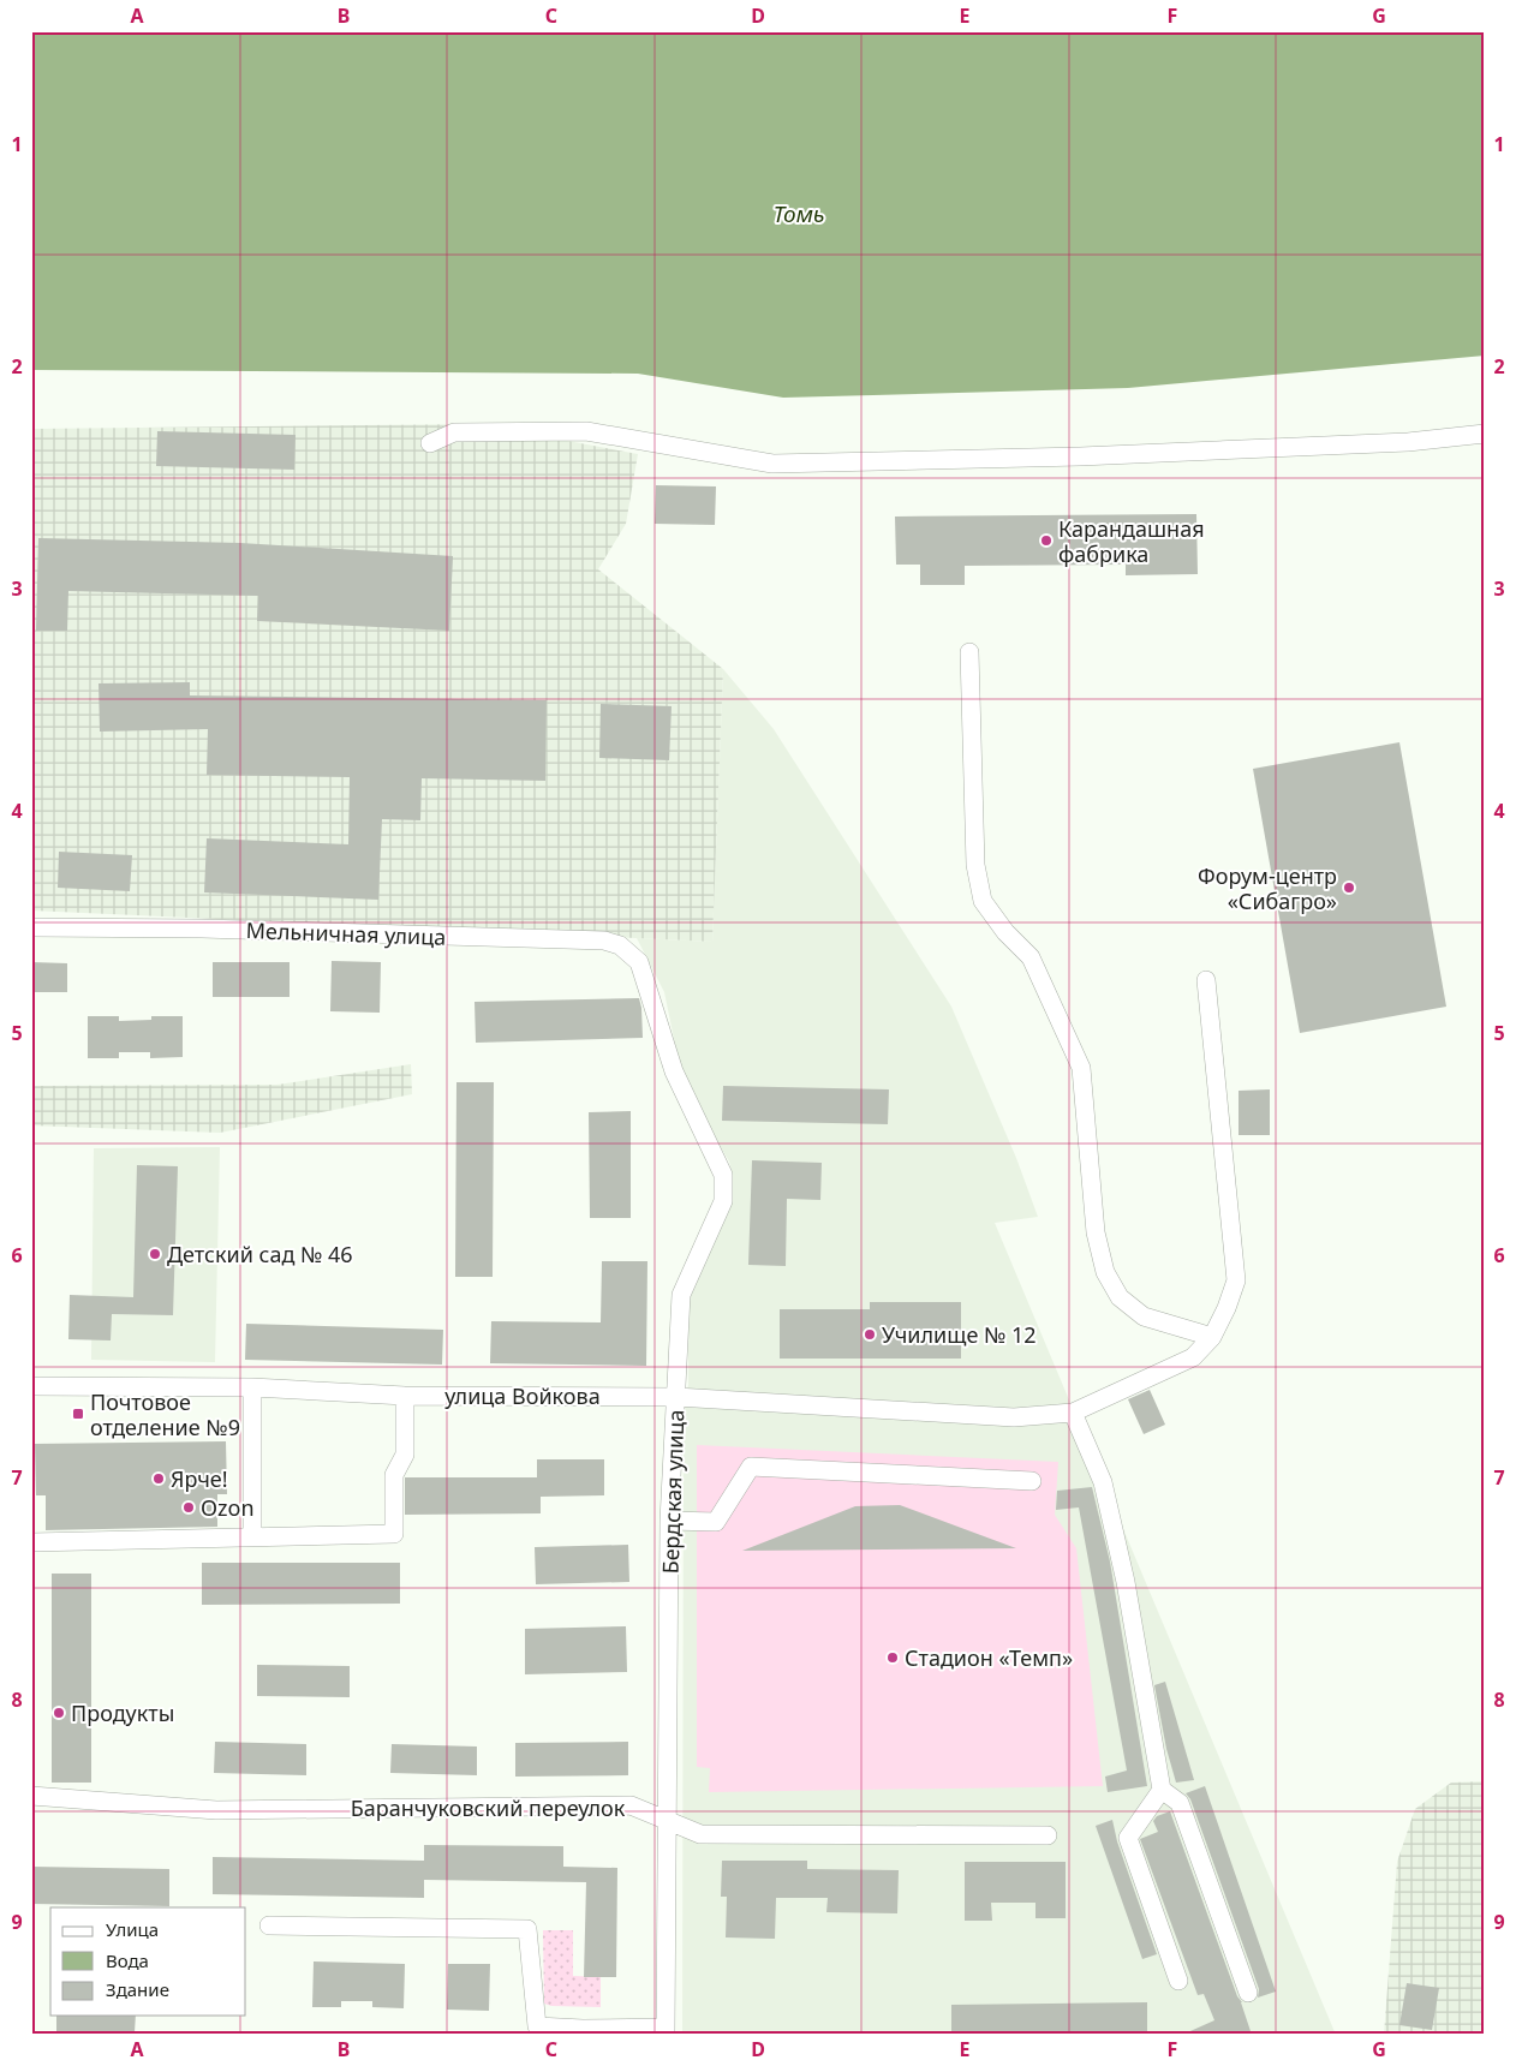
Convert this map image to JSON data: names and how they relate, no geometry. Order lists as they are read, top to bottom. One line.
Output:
{"streets":{"street":["Мельничная улица","улица Войкова","Бердская улица","Баранчуковский переулок"]},"crossings":[["Мельничная улица","Бердская улица"],["улица Войкова","Бердская улица"],["Бердская улица","Баранчуковский переулок"]],"water":["Томь"],"places":{"other":["Карандашная фабрика","Форум-центр «Сибагро»","Детский сад № 46","Училище № 12","Ярче!","Ozon","Стадион «Темп»","Продукты"],"transit":["Почтовое отделение №9"]},"legend":["Улица","Вода","Здание"],"grid":{"columns":["A","B","C","D","E","F","G"],"rows":["1","2","3","4","5","6","7","8","9"]}}
